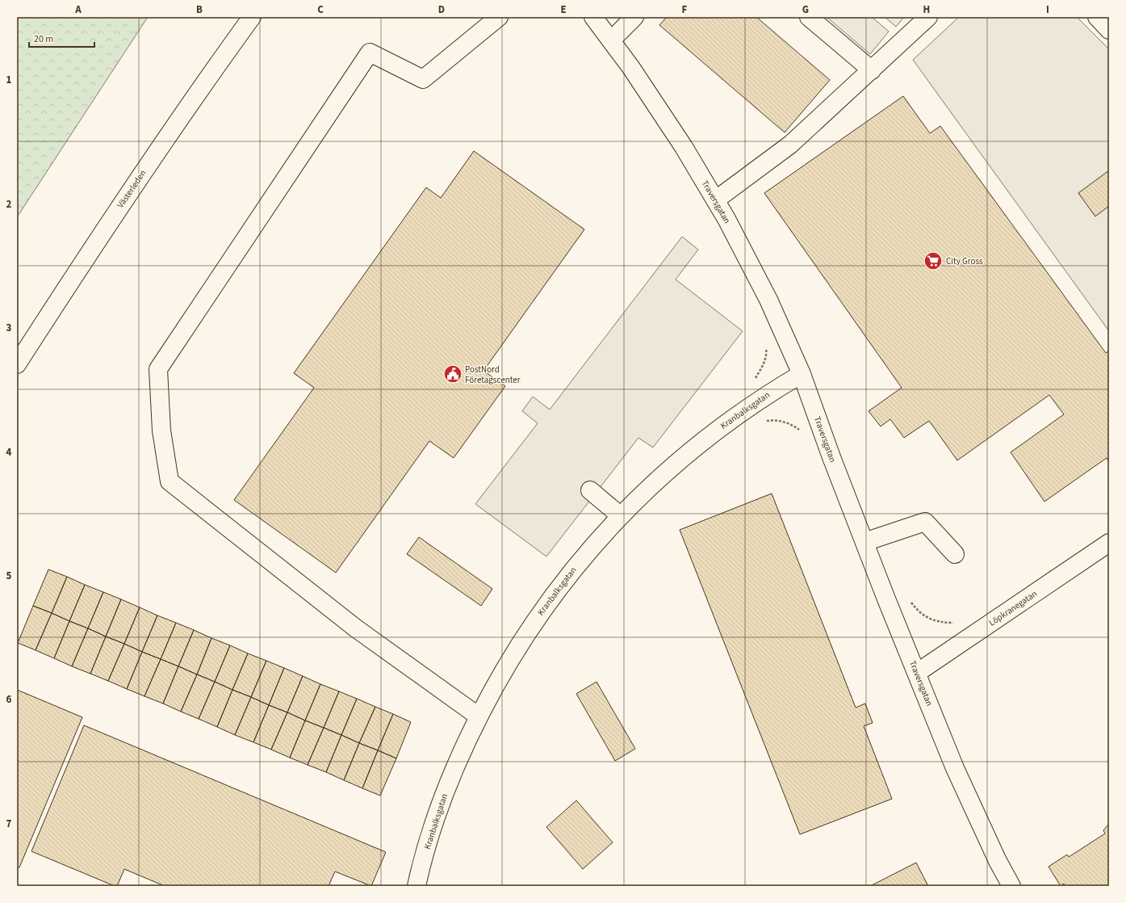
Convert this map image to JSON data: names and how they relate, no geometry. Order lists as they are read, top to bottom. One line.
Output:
{"streets":{"street":["Västerleden","Traversgatan","Kranbalksgatan","Löpkranegatan"]},"crossings":[["Traversgatan","Kranbalksgatan"],["Traversgatan","Löpkranegatan"]],"places":{"supermarket":["City Gross"],"public building":["PostNord Företagscenter"]},"scale_bar":"20 m","grid":{"columns":["A","B","C","D","E","F","G","H","I"],"rows":["1","2","3","4","5","6","7"]}}
